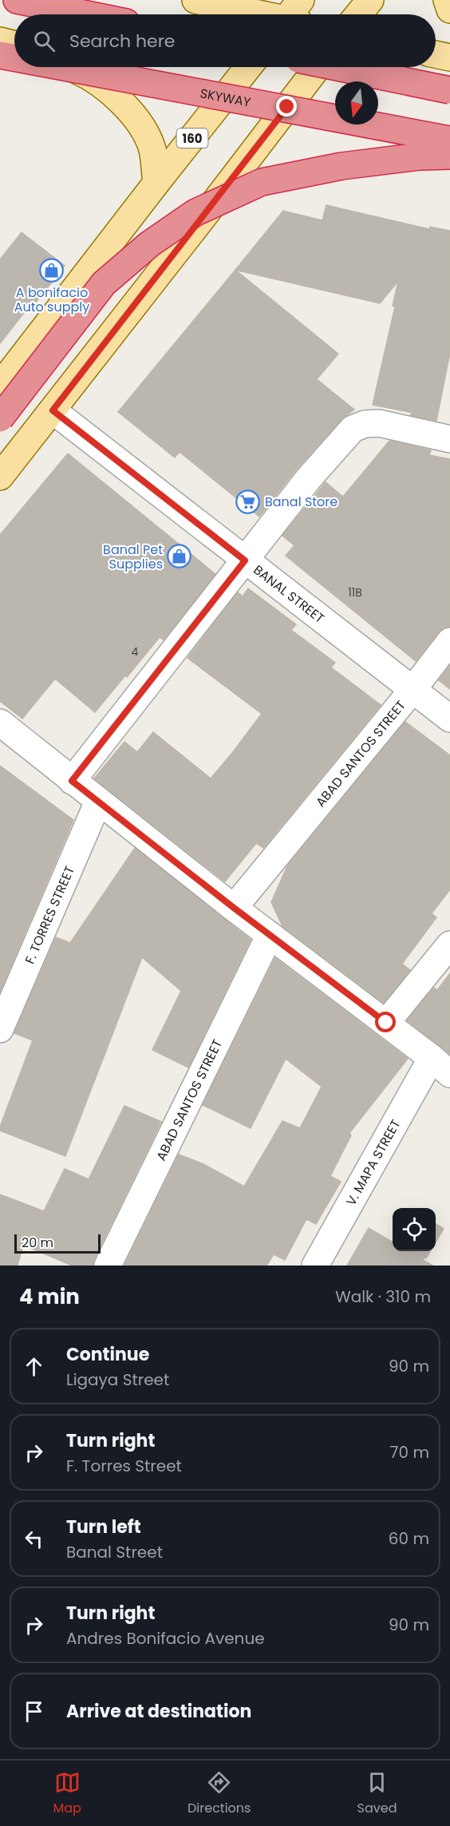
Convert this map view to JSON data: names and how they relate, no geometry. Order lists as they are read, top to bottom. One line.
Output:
{"streets":{"highway":["SKYWAY"],"main road":["160"],"street":["BANAL STREET","ABAD SANTOS STREET","F. TORRES STREET","V. MAPA STREET"]},"crossings":[["BANAL STREET","ABAD SANTOS STREET"]],"places":{"shop":["A bonifacio Auto supply","Banal Pet Supplies"],"supermarket":["Banal Store"]},"house_numbers":["11B","4"],"scale_bar":"20 m","north":"bottom","page":{"search":"Search here","scale":"20 m","heading":["4 min","Walk · 310 m"],"list":[["Continue","Ligaya Street","90 m"],["Turn right","F. Torres Street","70 m"],["Turn left","Banal Street","60 m"],["Turn right","Andres Bonifacio Avenue","90 m"],"Arrive at destination"],"nav":["Map","Directions","Saved"]}}
